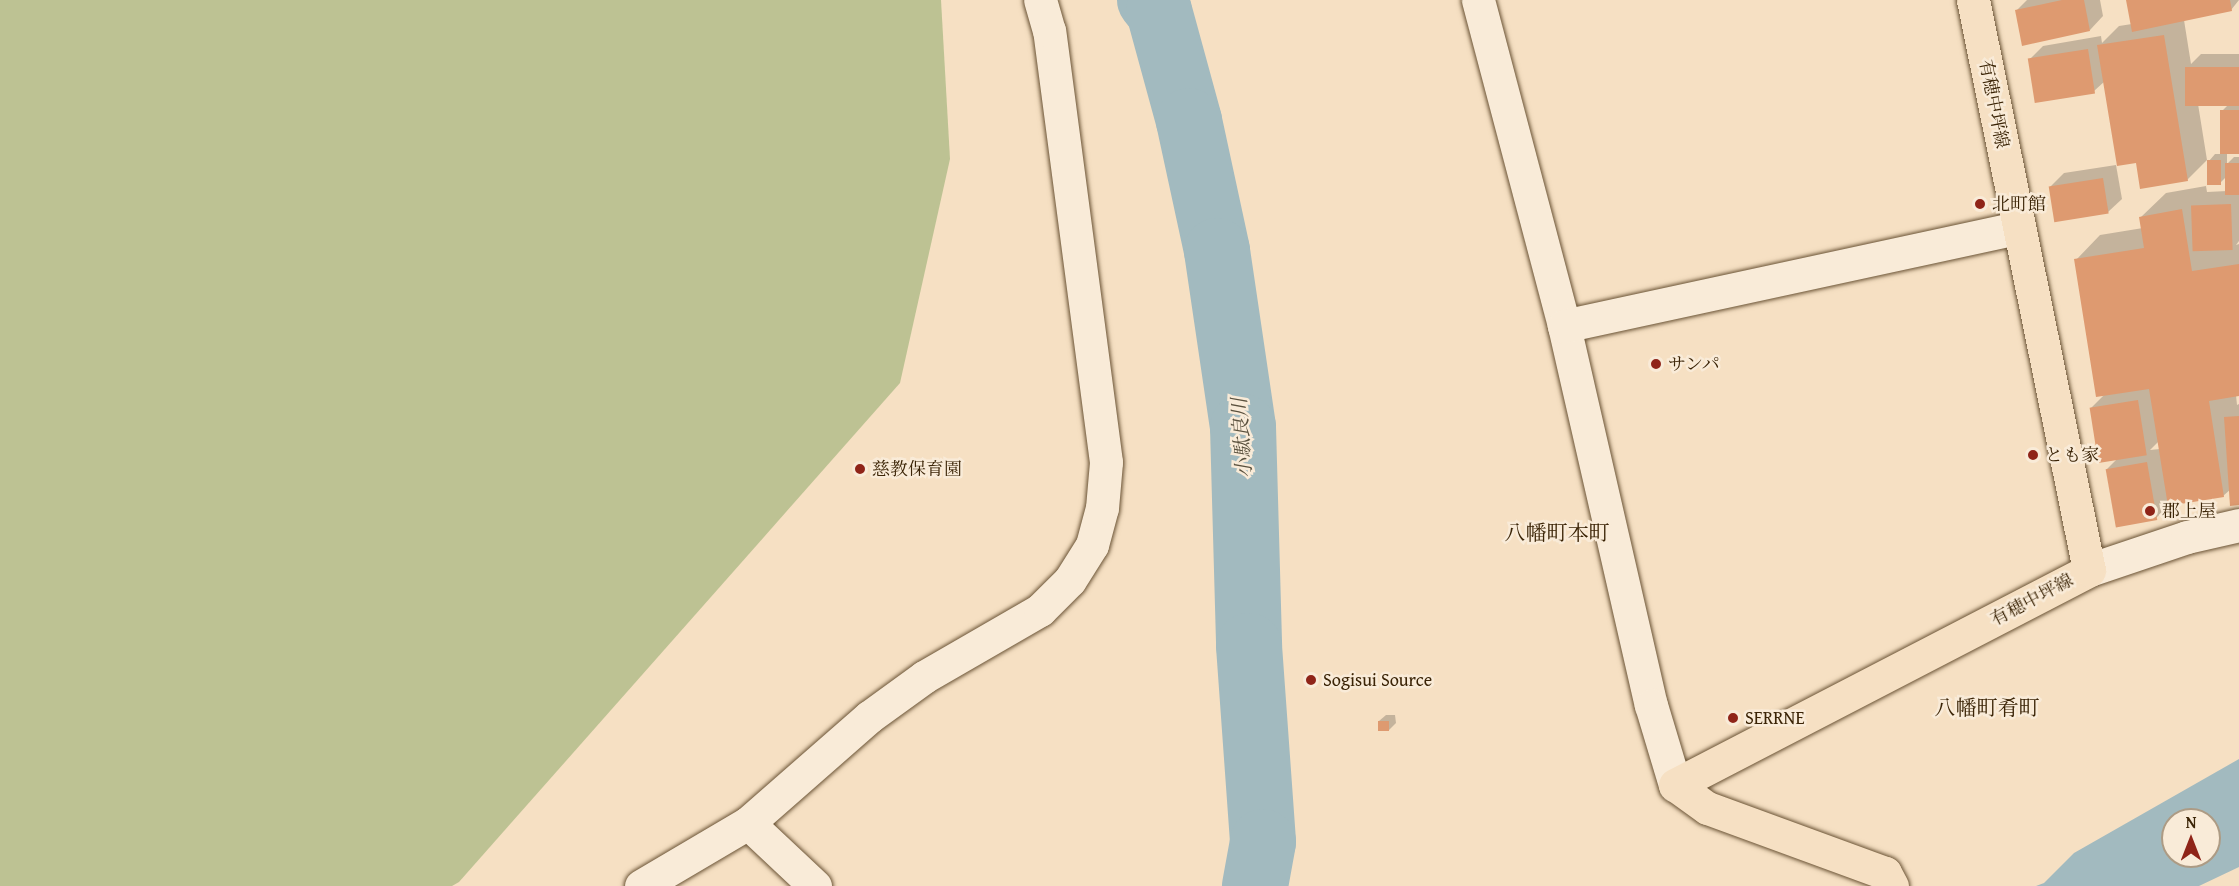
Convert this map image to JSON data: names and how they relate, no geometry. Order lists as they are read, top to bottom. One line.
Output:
{"streets":{"main road":["有穂中坪線"]},"districts":["八幡町本町","八幡町肴町"],"water":["小駄良川"],"places":["北町館","サンパ","とも家","慈教保育園","郡上屋","Sogisui Source","SERRNE"],"north":"top"}
